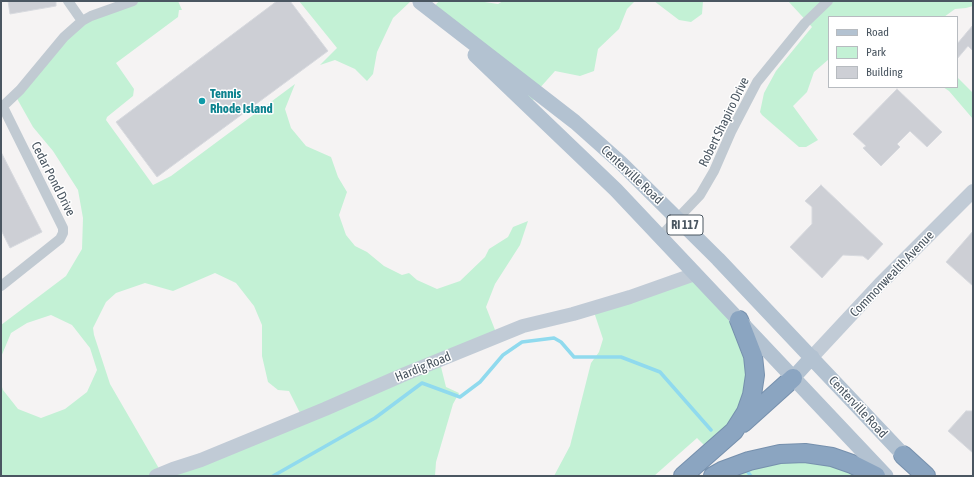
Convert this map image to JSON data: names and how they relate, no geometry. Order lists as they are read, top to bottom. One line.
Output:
{"streets":{"main road":["Centerville Road","RI 117"],"street":["Robert Shapiro Drive","Cedar Pond Drive","Commonwealth Avenue","Hardig Road"]},"crossings":[["Robert Shapiro Drive","Centerville Road"],["Centerville Road","Commonwealth Avenue"],["Centerville Road","Hardig Road"]],"places":["Tennis Rhode Island"],"legend":["Road","Park","Building"]}
